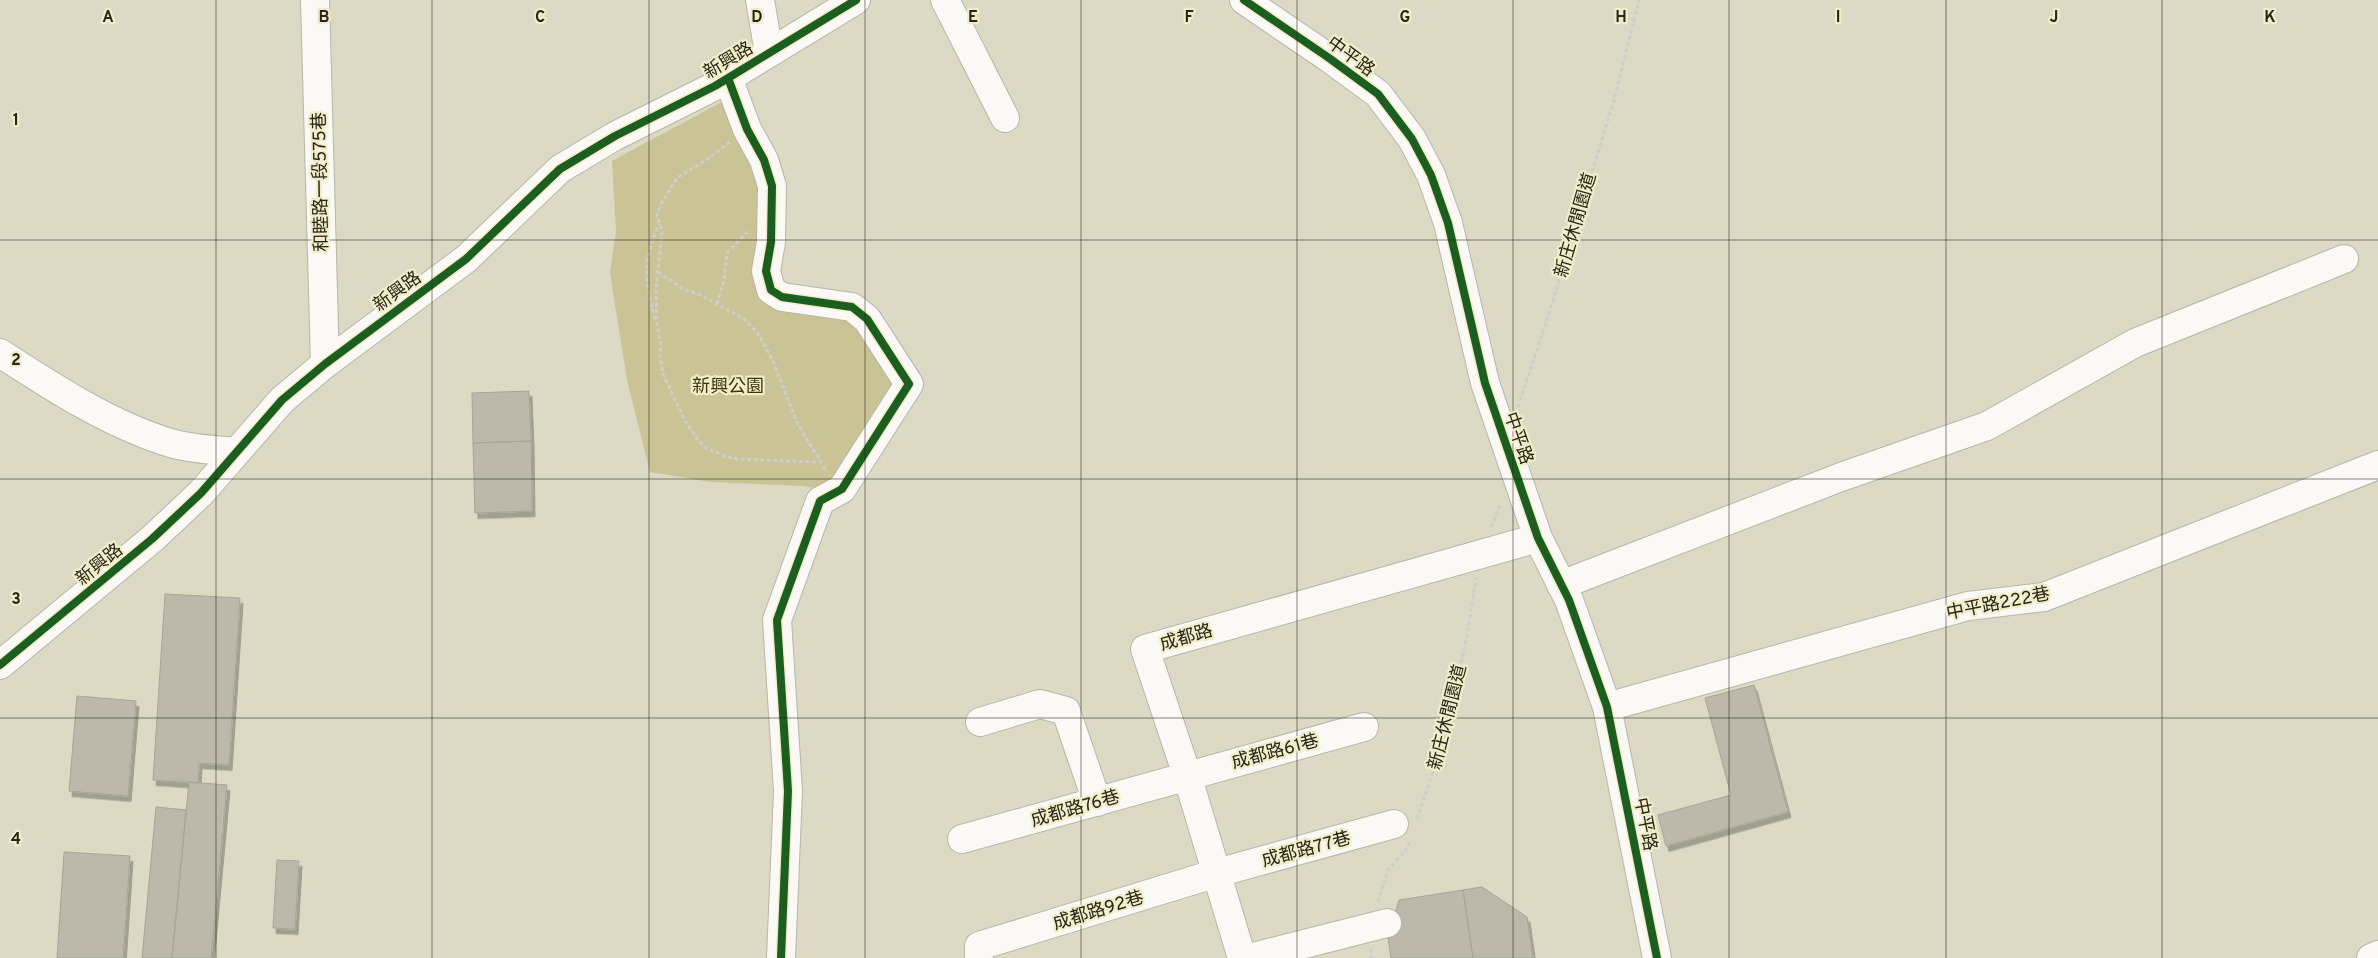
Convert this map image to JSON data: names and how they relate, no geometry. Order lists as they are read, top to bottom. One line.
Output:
{"streets":{"street":["中平路","新興路","和睦路一段575巷","中平路222巷","成都路","成都路61巷","成都路76巷","成都路77巷","成都路92巷"],"path":["新庄休閒園道"]},"crossings":[["中平路","新庄休閒園道"],["中平路","中平路222巷"],["中平路","成都路"],["新興路","和睦路一段575巷"],["新庄休閒園道","成都路"],["新庄休閒園道","成都路77巷"],["成都路","成都路61巷"],["成都路","成都路76巷"],["成都路","成都路77巷"],["成都路","成都路92巷"],["成都路61巷","成都路76巷"],["成都路77巷","成都路92巷"]],"parks":["新興公園"],"grid":{"columns":["A","B","C","D","E","F","G","H","I","J","K"],"rows":["1","2","3","4"]}}
